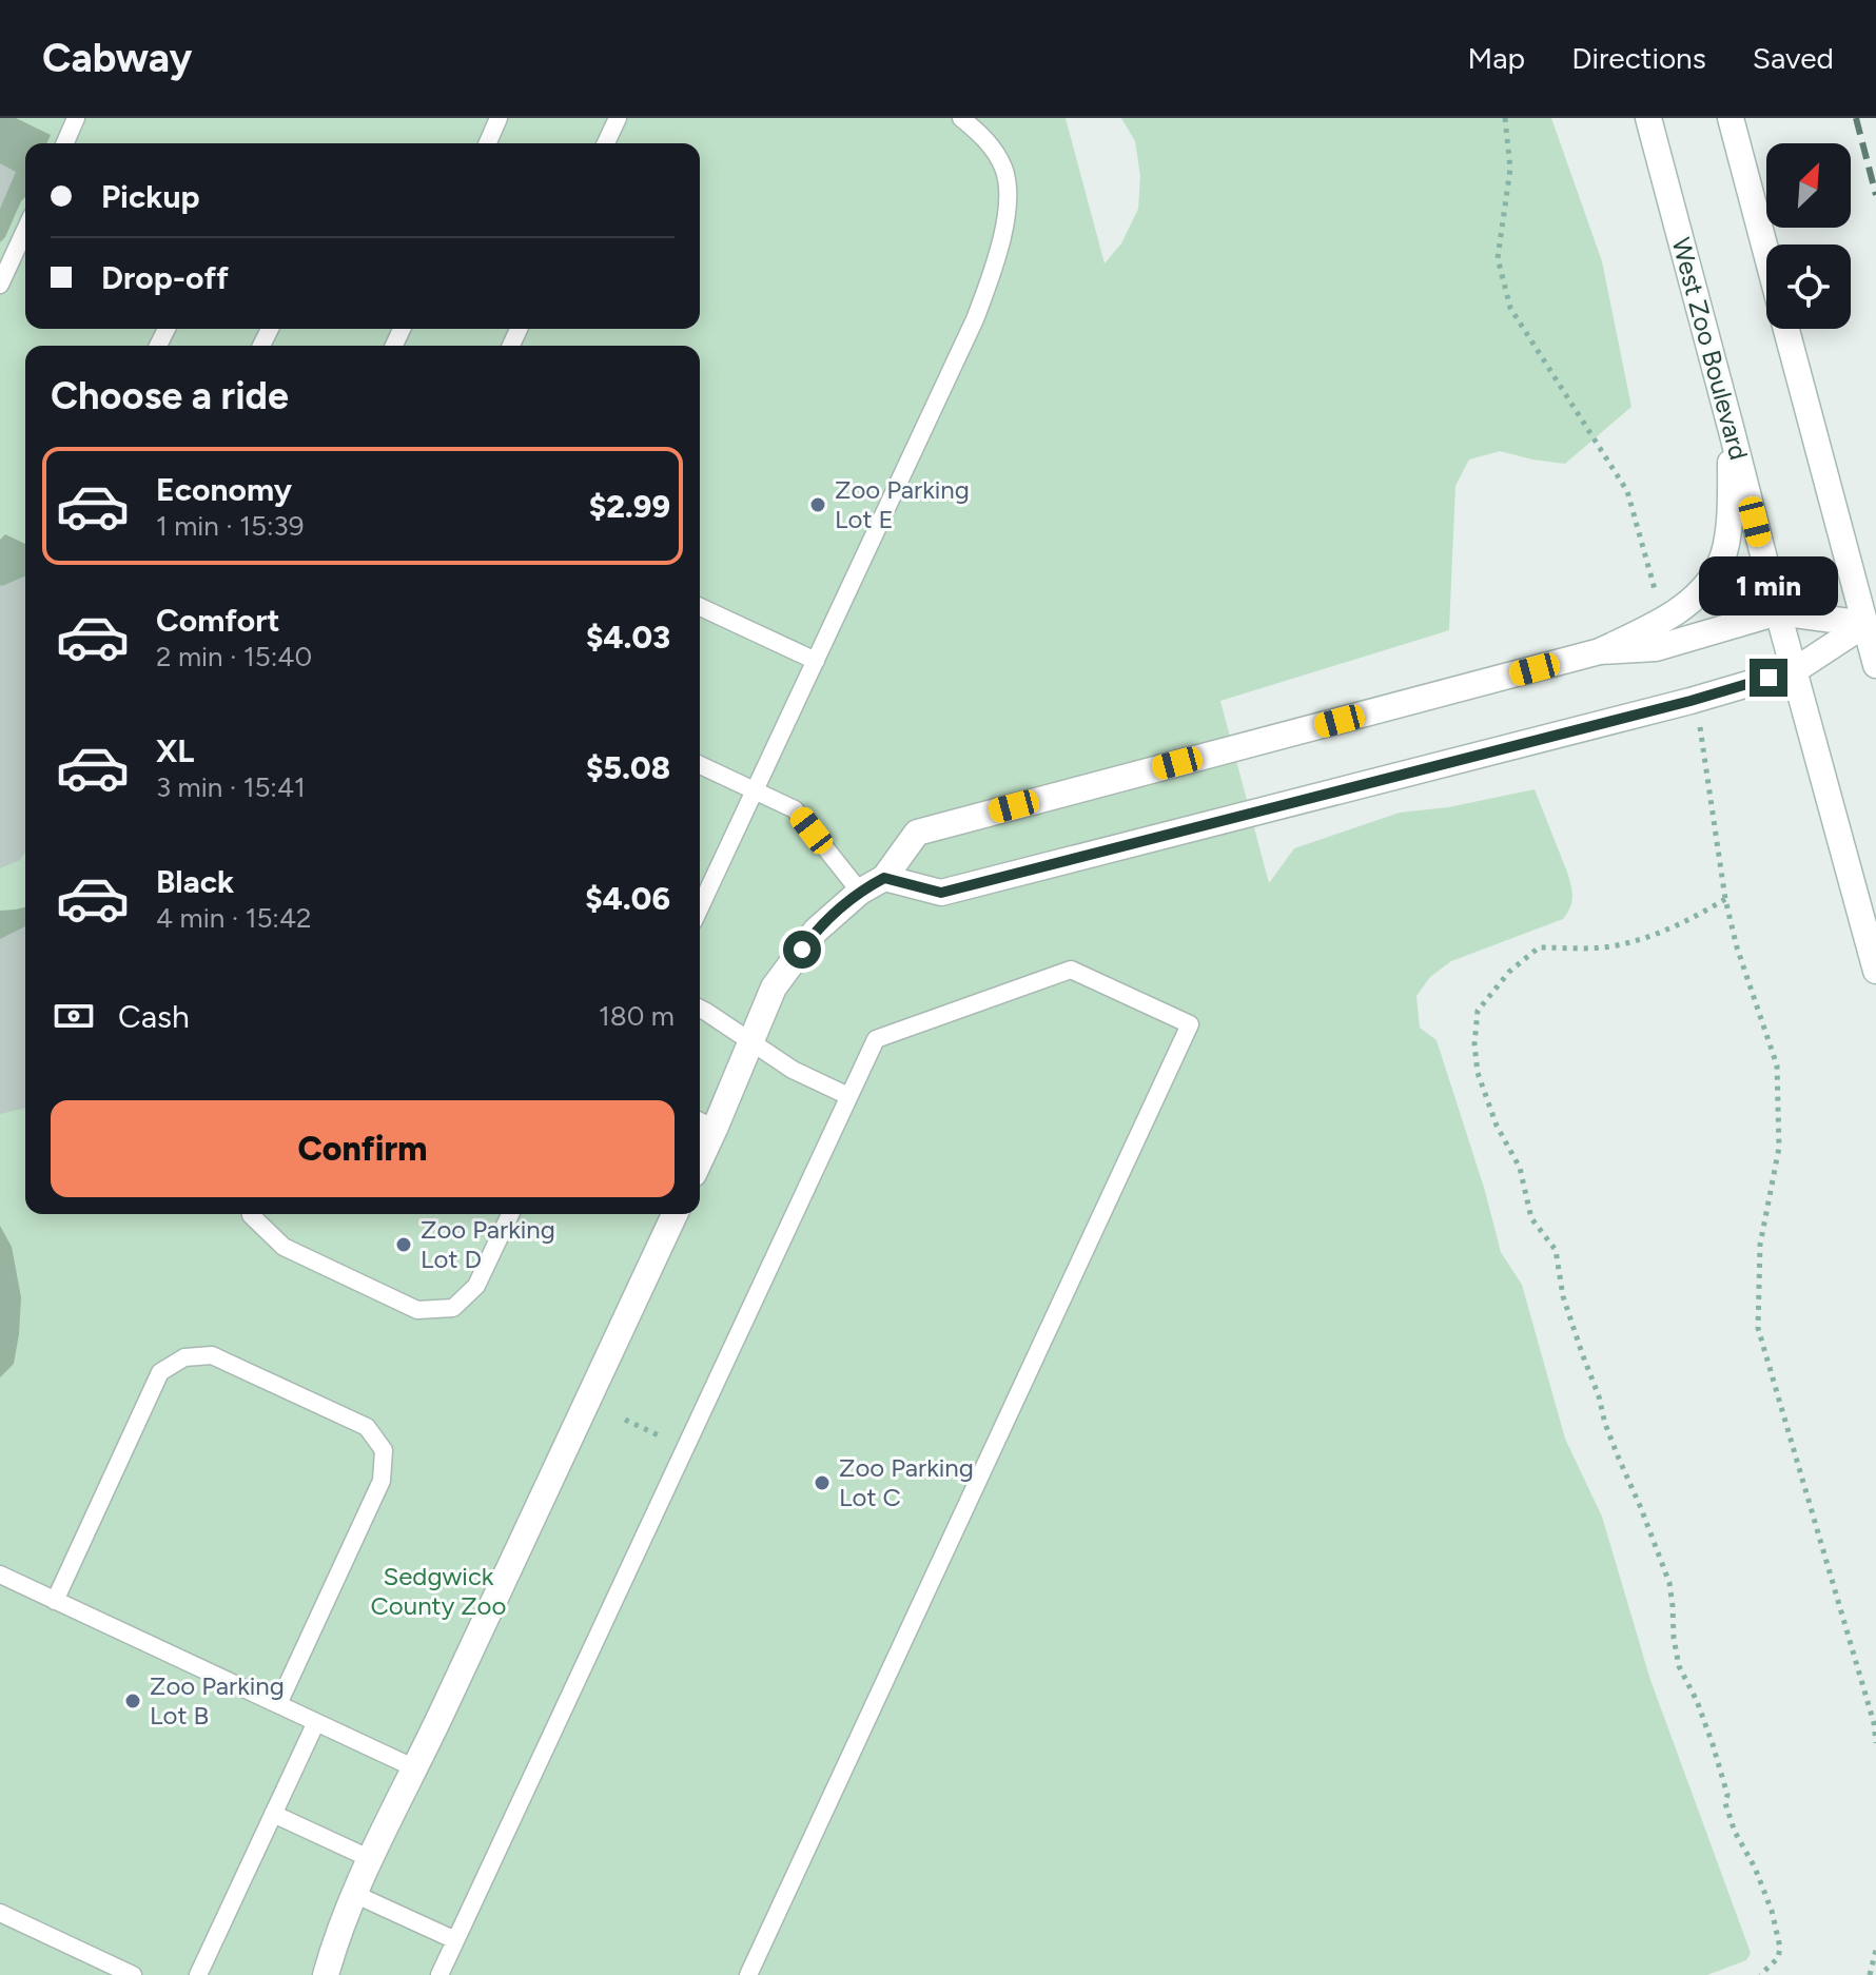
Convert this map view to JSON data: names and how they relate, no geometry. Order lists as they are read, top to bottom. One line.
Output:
{"streets":{"street":["West Zoo Boulevard"]},"parks":["Sedgwick County Zoo"],"places":["Zoo Parking Lot E","Zoo Parking Lot D","Zoo Parking Lot C","Zoo Parking Lot B"],"north":"top right","page":{"header":"Cabway","nav":["Map","Directions","Saved"],"banner":["Pickup","Drop-off"],"heading":"Choose a ride","list":[{"name":"Economy","note":"1 min · 15:39","value":"$2.99"},{"name":"Comfort","note":"2 min · 15:40","value":"$4.03"},{"name":"XL","note":"3 min · 15:41","value":"$5.08"},{"name":"Black","note":"4 min · 15:42","value":"$4.06"}],"bubble":"1 min","pay":["Cash","180 m"],"buttons":"Confirm"}}
